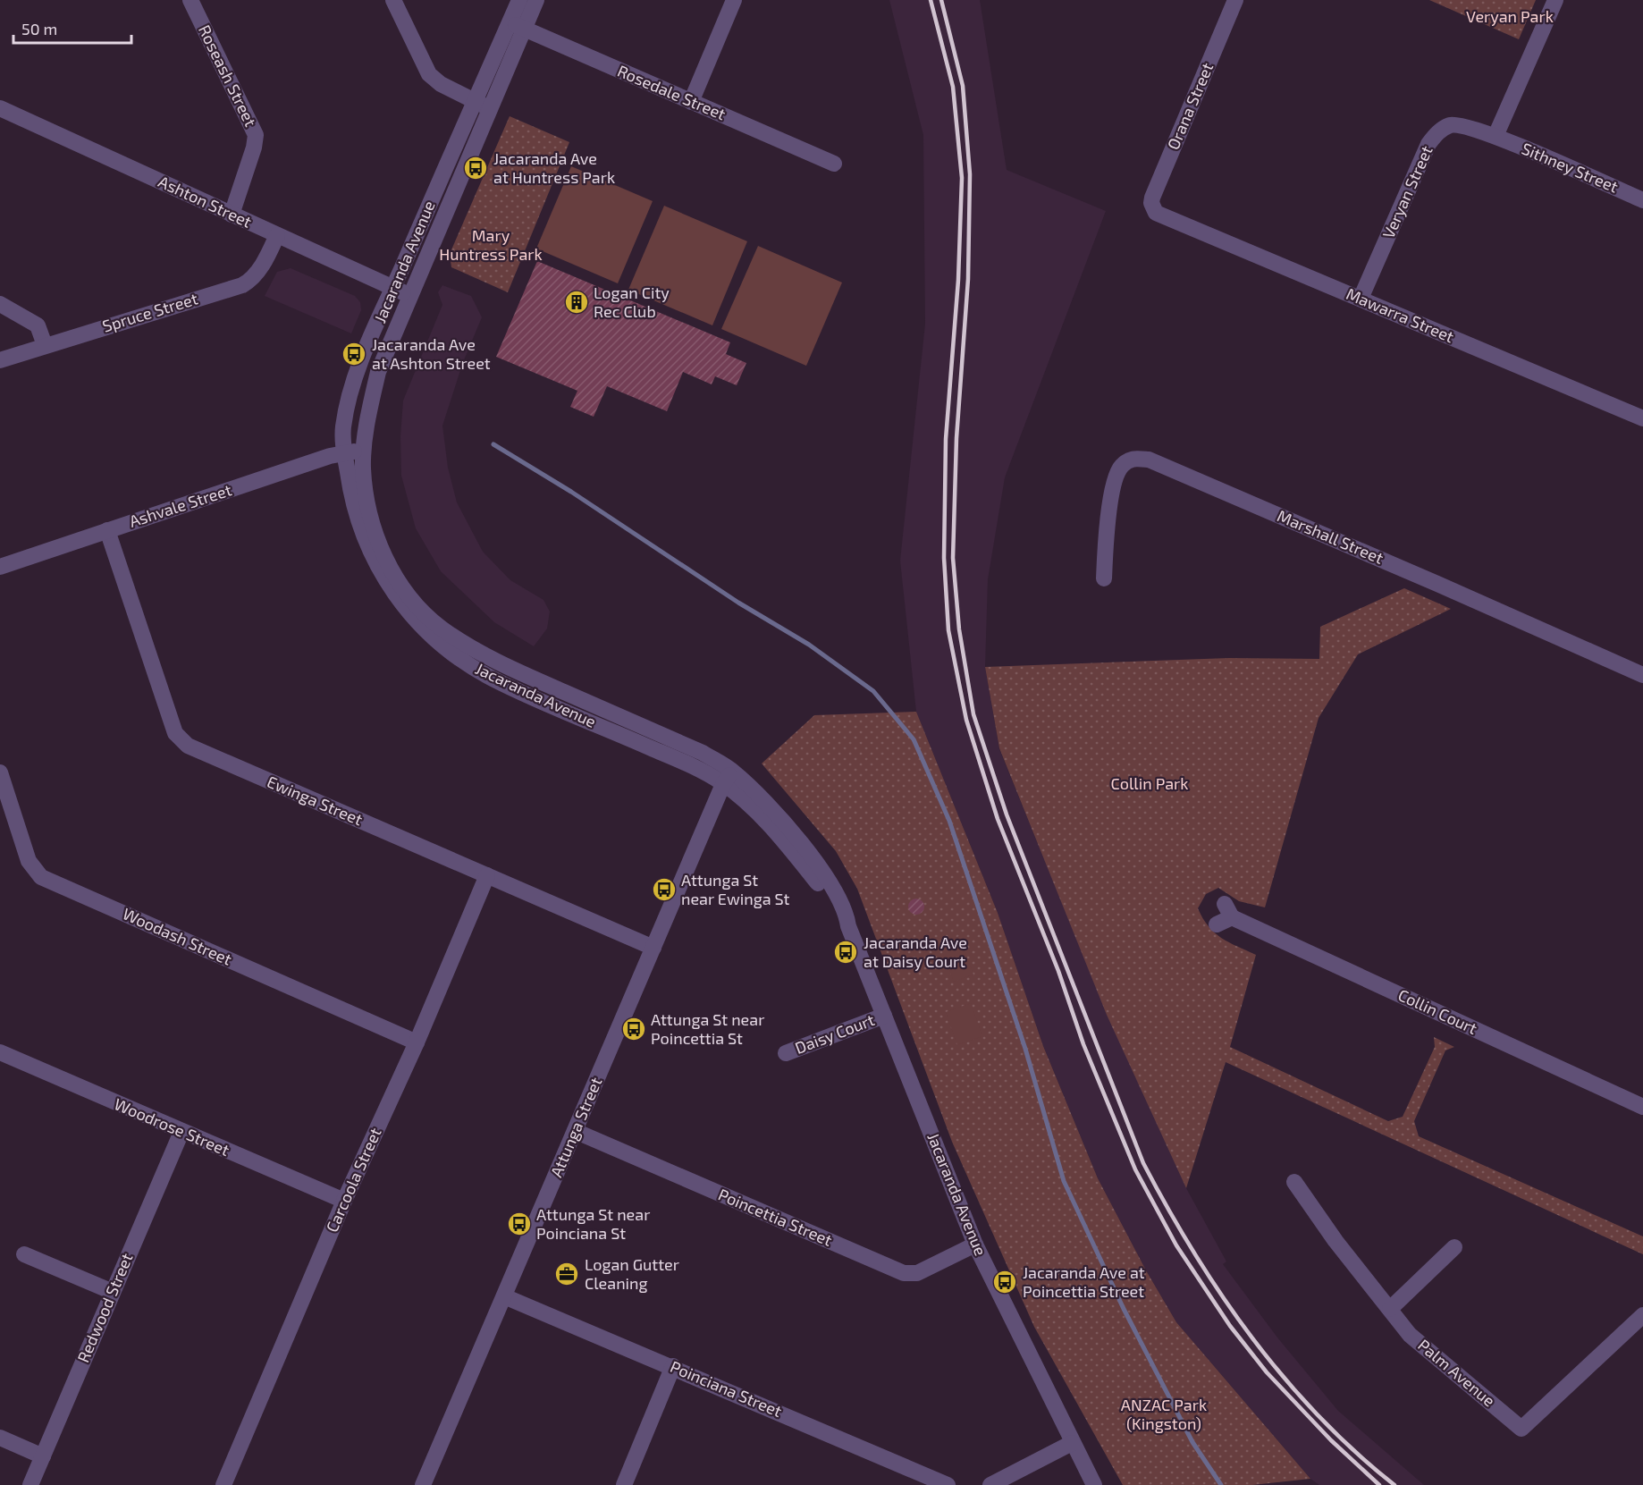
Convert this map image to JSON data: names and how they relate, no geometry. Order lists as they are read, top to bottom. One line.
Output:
{"streets":{"street":["Roseash Street","Rosedale Street","Orana Street","Sithney Street","Veryan Street","Ashton Street","Jacaranda Avenue","Spruce Street","Mawarra Street","Ashvale Street","Marshall Street","Ewinga Street","Woodash Street","Collin Court","Daisy Court","Woodrose Street","Attunga Street","Carcoola Street","Poincettia Street","Redwood Street","Palm Avenue","Poinciana Street"]},"crossings":[["Roseash Street","Ashton Street"],["Rosedale Street","Jacaranda Avenue"],["Orana Street","Mawarra Street"],["Sithney Street","Veryan Street"],["Veryan Street","Mawarra Street"],["Ashton Street","Jacaranda Avenue"],["Ashton Street","Spruce Street"],["Jacaranda Avenue","Ashvale Street"],["Jacaranda Avenue","Daisy Court"],["Jacaranda Avenue","Attunga Street"],["Jacaranda Avenue","Poincettia Street"],["Ashvale Street","Ewinga Street"],["Ewinga Street","Attunga Street"],["Ewinga Street","Carcoola Street"],["Woodash Street","Carcoola Street"],["Woodrose Street","Carcoola Street"],["Woodrose Street","Redwood Street"],["Attunga Street","Poincettia Street"],["Attunga Street","Poinciana Street"]],"parks":["Veryan Park","Mary Huntress Park","Collin Park","ANZAC Park (Kingston)"],"places":{"bus stop":["Jacaranda Ave at Huntress Park","Jacaranda Ave at Ashton Street","Attunga St near Ewinga St","Jacaranda Ave at Daisy Court","Attunga St near Poincettia St","Attunga St near Poinciana St","Jacaranda Ave at Poincettia Street"],"building":["Logan City Rec Club"],"office":["Logan Gutter Cleaning"]},"scale_bar":"50 m"}
